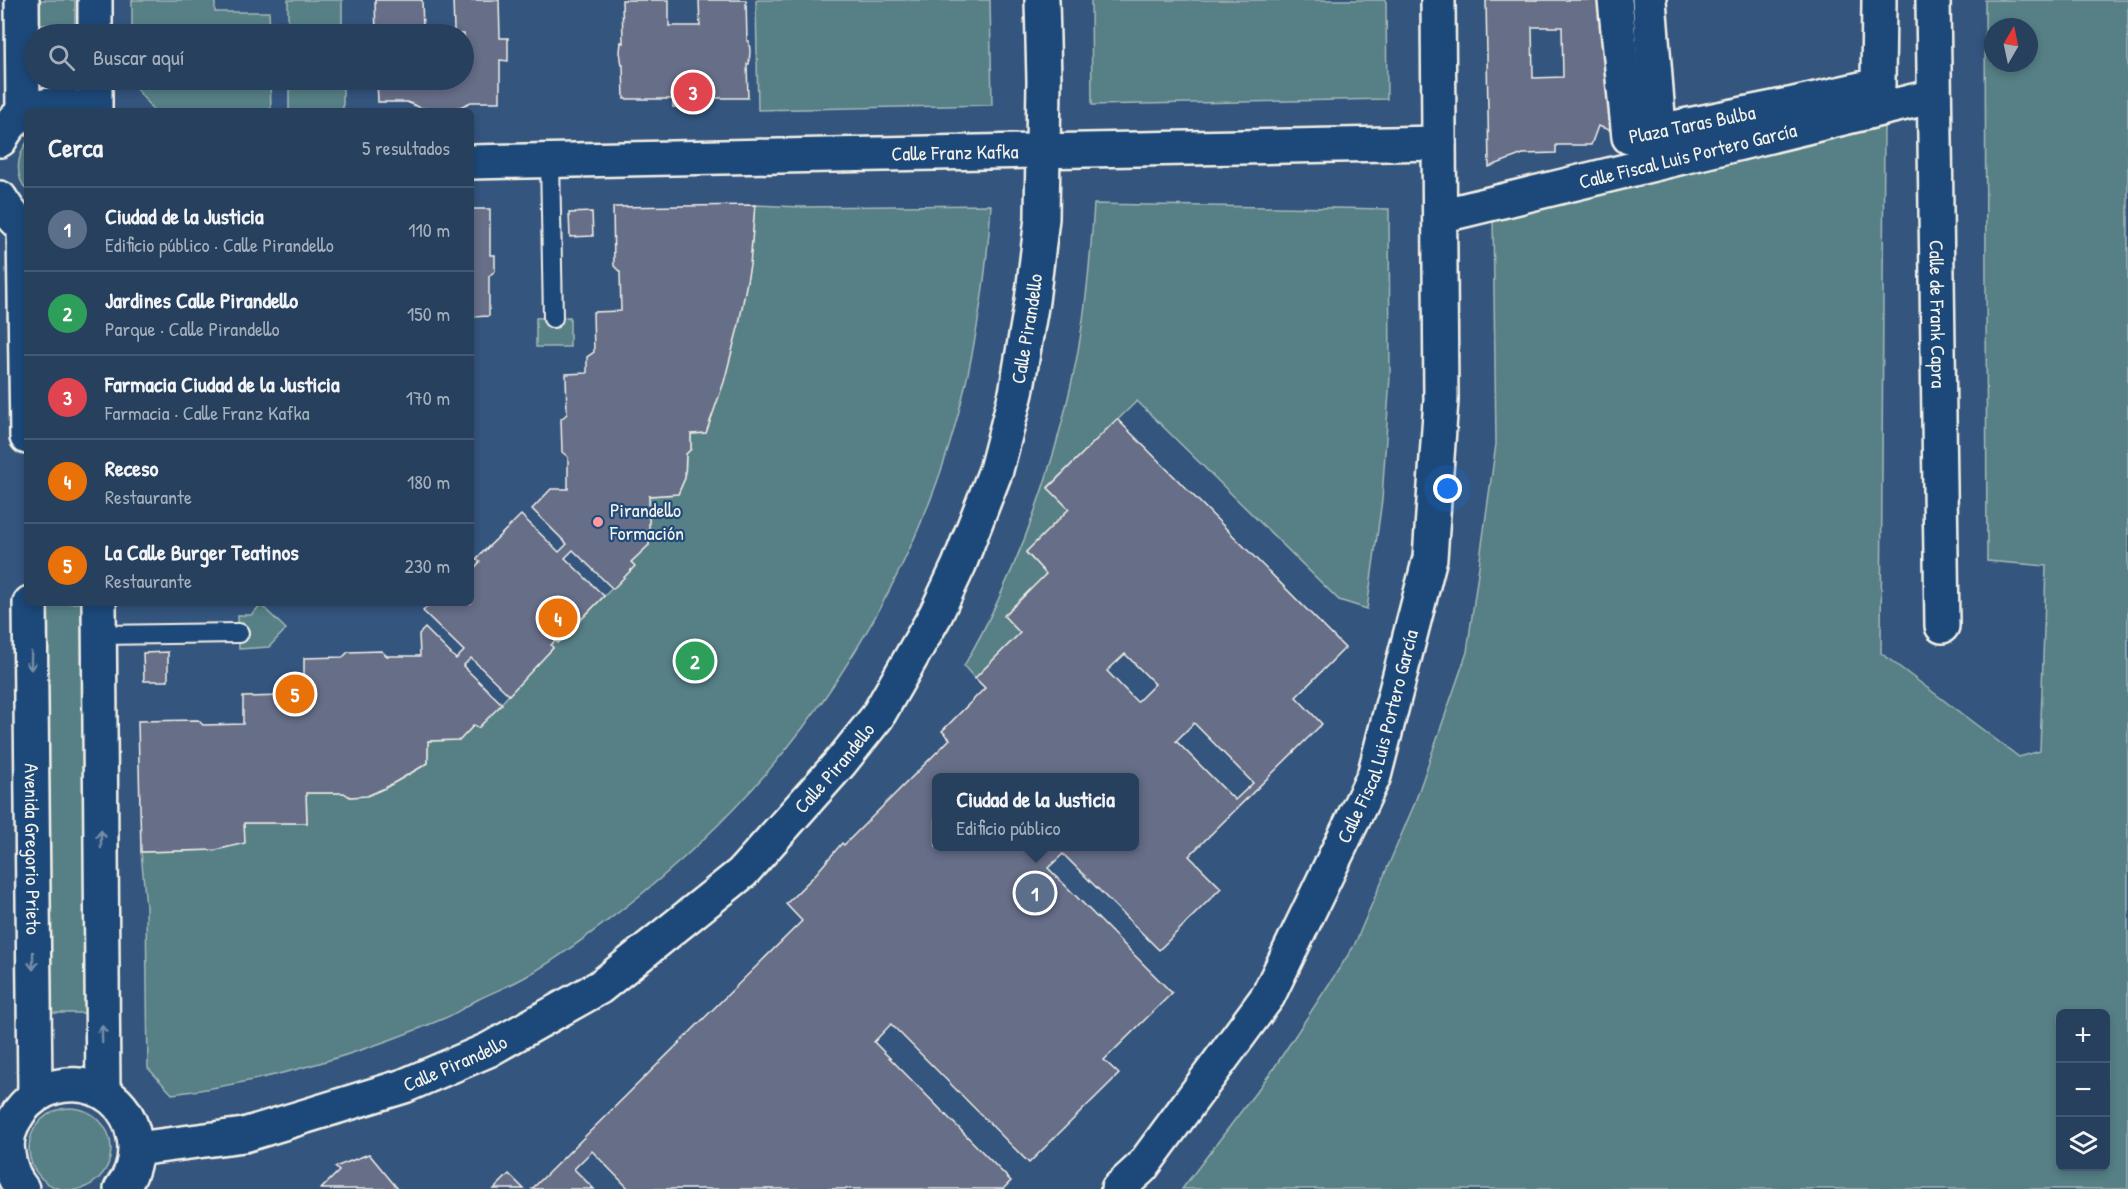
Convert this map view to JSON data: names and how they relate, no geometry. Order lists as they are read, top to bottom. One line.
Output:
{"streets":{"street":["Plaza Taras Bulba","Calle Franz Kafka","Calle Fiscal Luis Portero García","Calle de Frank Capra","Calle Pirandello","Avenida Gregorio Prieto"]},"crossings":[["Plaza Taras Bulba","Calle Fiscal Luis Portero García"],["Calle Franz Kafka","Calle Fiscal Luis Portero García"],["Calle Franz Kafka","Calle Pirandello"],["Calle Fiscal Luis Portero García","Calle de Frank Capra"]],"places":["Pirandello Formación"],"north":"top","page":{"search":"Buscar aquí","pins":["3","4","2","5","1"],"heading":["Cerca","5 resultados"],"list":[{"mark":"1","name":"Ciudad de la Justicia","note":"Edificio público · Calle Pirandello","value":"110 m"},{"mark":"2","name":"Jardines Calle Pirandello","note":"Parque · Calle Pirandello","value":"150 m"},{"mark":"3","name":"Farmacia Ciudad de la Justicia","note":"Farmacia · Calle Franz Kafka","value":"170 m"},{"mark":"4","name":"Receso","note":"Restaurante","value":"180 m"},{"mark":"5","name":"La Calle Burger Teatinos","note":"Restaurante","value":"230 m"}],"popup":["Ciudad de la Justicia","Edificio público"],"map_buttons":["+","−"]}}
